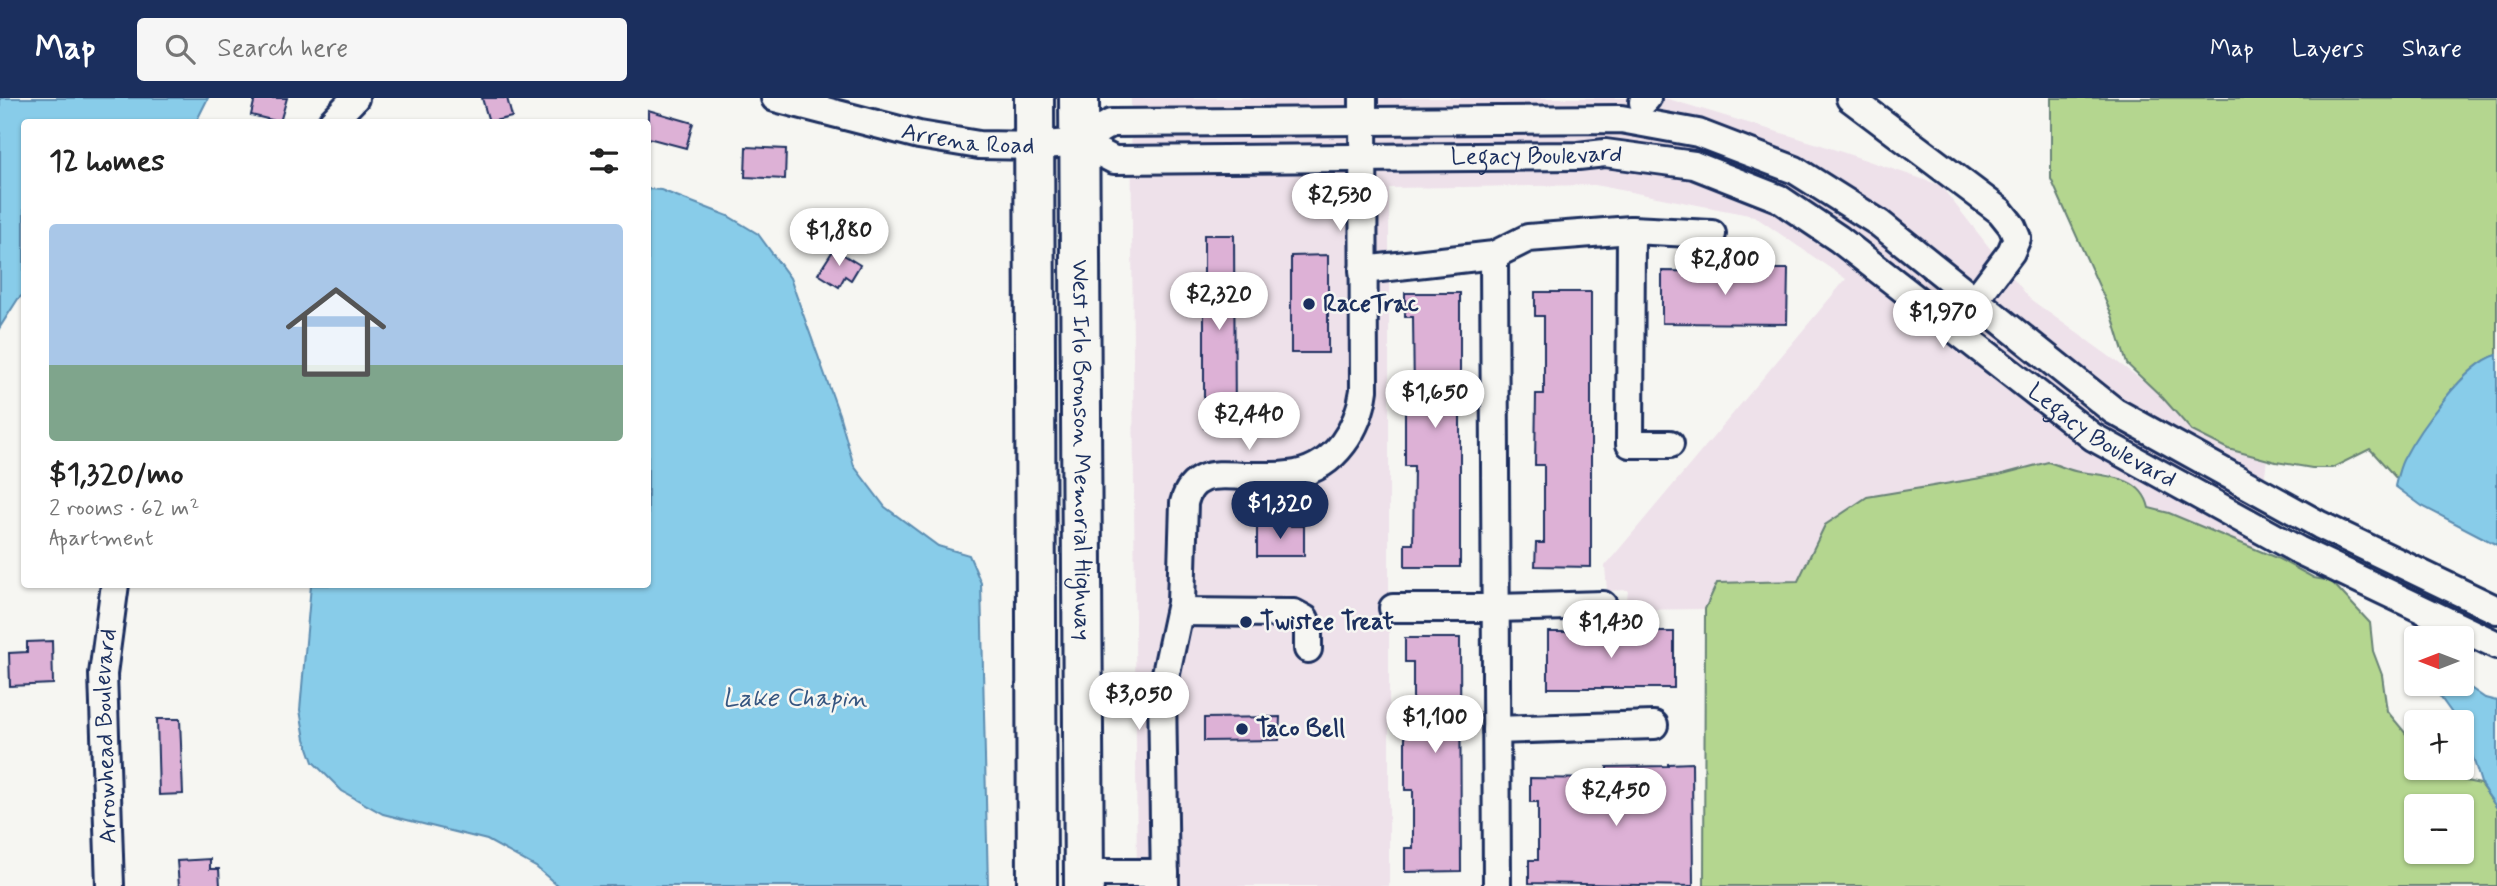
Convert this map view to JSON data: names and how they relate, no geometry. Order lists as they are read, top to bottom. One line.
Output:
{"streets":{"highway":["West Irlo Bronson Memorial Highway"],"street":["Arrena Road","Legacy Boulevard","Arrowhead Boulevard"]},"crossings":[["Arrena Road","Legacy Boulevard"],["Arrena Road","West Irlo Bronson Memorial Highway"],["Legacy Boulevard","West Irlo Bronson Memorial Highway"]],"water":["Lake Chapin"],"places":["RaceTrac","Twistee Treat","Taco Bell"],"north":"left","page":{"header":"Map","search":"Search here","nav":["Map","Layers","Share"],"heading":"12 homes","price":["$2,530","$1,880","$2,800","$2,320","$1,970","$1,650","$2,440","$1,320","$1,430","$3,050","$1,100","$2,450"],"list":[{"name":"$1,320/mo","note":"2 rooms · 62 m² · Apartment"}],"map_buttons":["+","−"]}}
